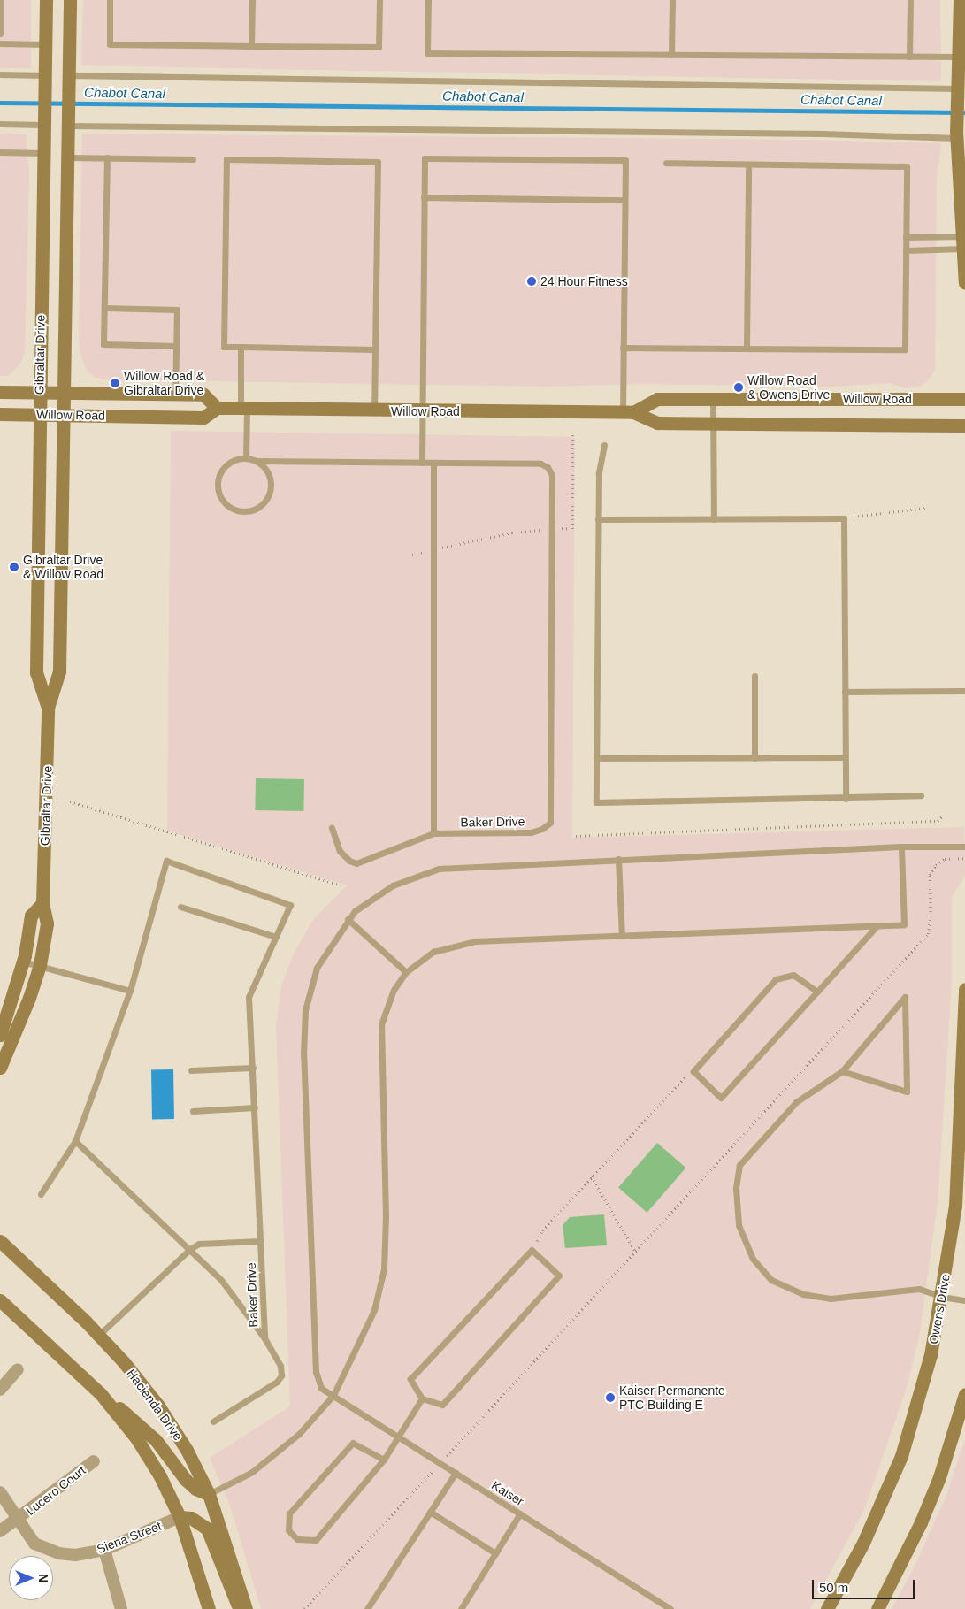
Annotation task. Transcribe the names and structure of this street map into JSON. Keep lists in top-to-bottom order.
{
  "streets": {
    "street": [
      "Gibraltar Drive",
      "Willow Road",
      "Owens Drive",
      "Hacienda Drive",
      "Lucero Court",
      "Siena Street"
    ],
    "lane": ["Baker Drive", "Kaiser"]
  },
  "crossings": [
    ["Gibraltar Drive", "Willow Road"],
    ["Lucero Court", "Siena Street"]
  ],
  "water": ["Chabot Canal"],
  "places": [
    "24 Hour Fitness",
    "Willow Road & Gibraltar Drive",
    "Willow Road & Owens Drive",
    "Gibraltar Drive & Willow Road",
    "Kaiser Permanente PTC Building E"
  ],
  "scale_bar": "50 m",
  "north": "right"
}
